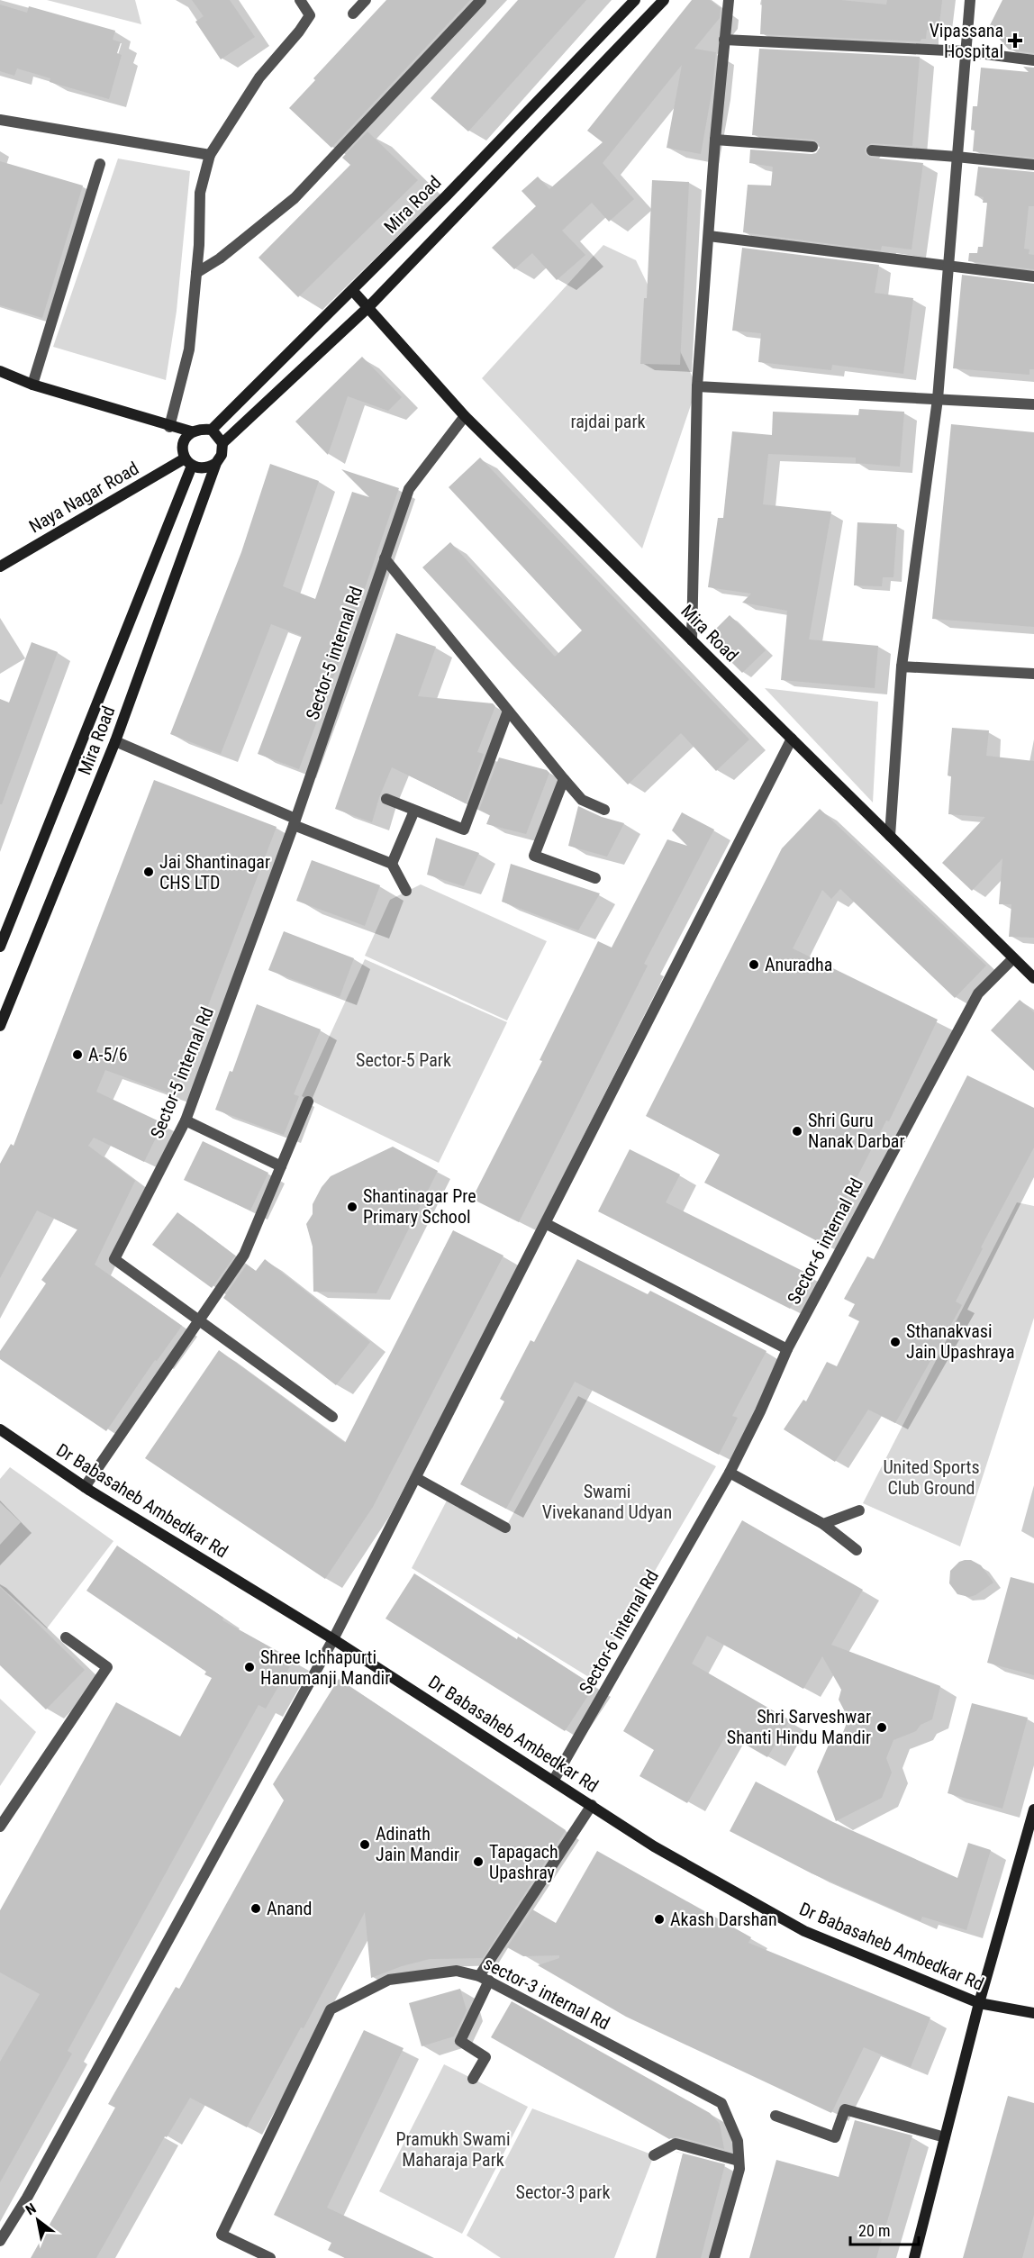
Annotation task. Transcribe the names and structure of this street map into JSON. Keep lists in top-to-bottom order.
{
  "streets": {
    "street": [
      "Mira Road",
      "Naya Nagar Road",
      "Sector-5 internal Rd",
      "Sector-6 internal Rd",
      "Dr Babasaheb Ambedkar Rd",
      "sector-3 internal Rd"
    ]
  },
  "crossings": [
    ["Mira Road", "Naya Nagar Road"],
    ["Mira Road", "Sector-5 internal Rd"],
    ["Mira Road", "Sector-6 internal Rd"],
    ["Sector-6 internal Rd", "Dr Babasaheb Ambedkar Rd"]
  ],
  "parks": [
    "rajdai park",
    "Sector-5 Park",
    "United Sports Club Ground",
    "Swami Vivekanand Udyan",
    "Pramukh Swami Maharaja Park",
    "Sector-3 park"
  ],
  "places": {
    "health": ["Vipassana Hospital"],
    "other": [
      "Jai Shantinagar CHS LTD",
      "Anuradha",
      "A-5/6",
      "Shri Guru Nanak Darbar",
      "Shantinagar Pre Primary School",
      "Sthanakvasi Jain Upashraya",
      "Shree Ichhapurti Hanumanji Mandir",
      "Shri Sarveshwar Shanti Hindu Mandir",
      "Adinath Jain Mandir",
      "Tapagach Upashray",
      "Anand",
      "Akash Darshan"
    ]
  },
  "scale_bar": "20 m",
  "north": "top left"
}
